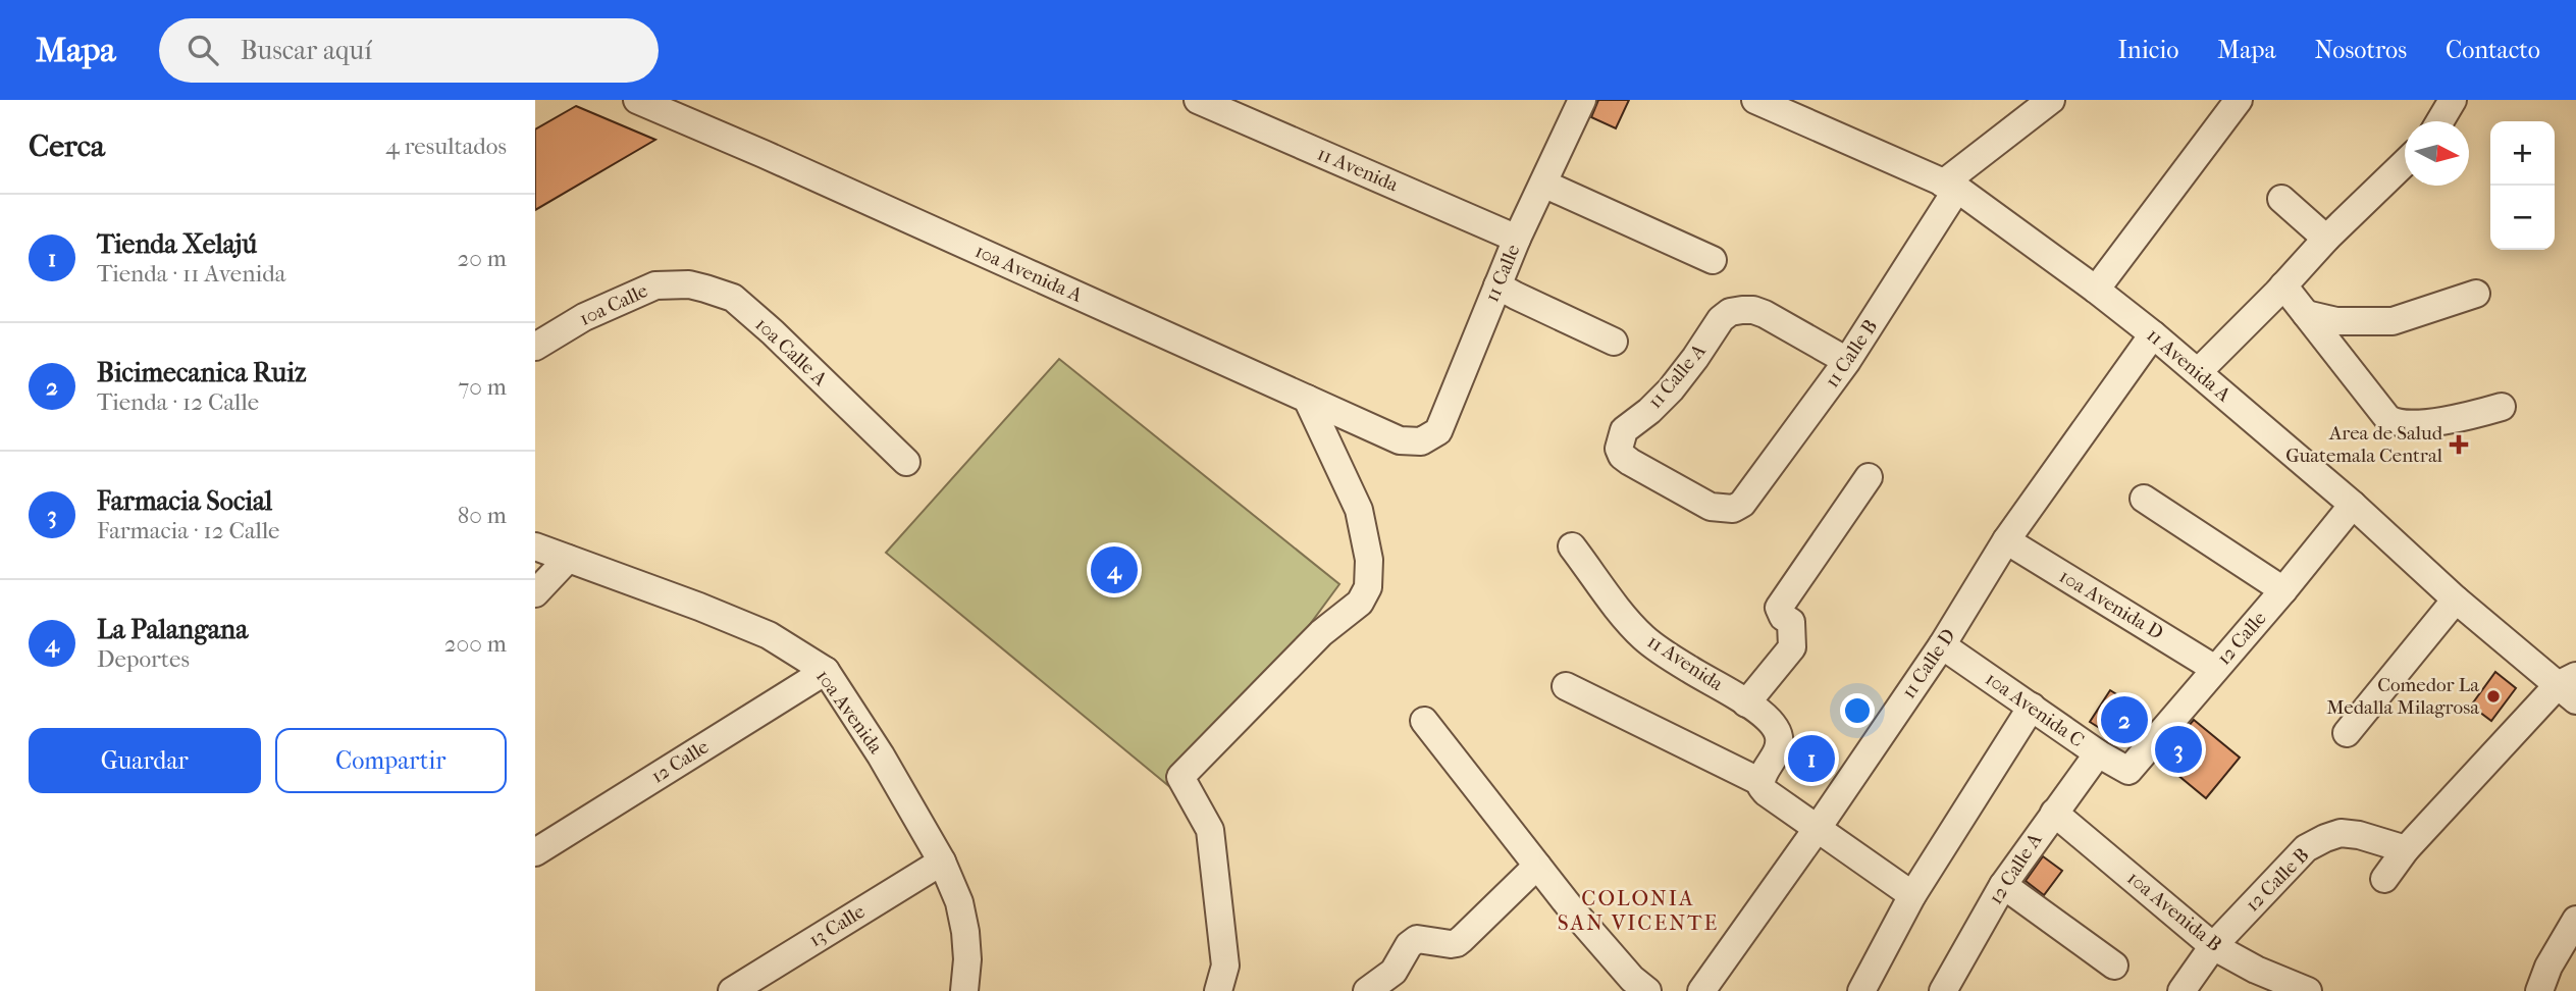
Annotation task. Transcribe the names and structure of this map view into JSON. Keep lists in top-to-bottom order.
{
  "streets": {
    "street": [
      "11 Avenida",
      "10a Avenida A",
      "11 Calle",
      "10a Calle",
      "10a Calle A",
      "11 Calle B",
      "11 Avenida A",
      "11 Calle A",
      "10a Avenida D",
      "12 Calle",
      "11 Calle D",
      "10a Avenida C",
      "10a Avenida",
      "12 Calle A",
      "12 Calle B",
      "10a Avenida B",
      "13 Calle"
    ]
  },
  "crossings": [
    ["11 Avenida", "11 Calle"],
    ["10a Avenida A", "11 Calle"],
    ["10a Calle", "10a Calle A"],
    ["11 Calle B", "11 Avenida A"],
    ["11 Calle B", "11 Calle A"],
    ["11 Avenida A", "12 Calle"],
    ["11 Avenida A", "11 Calle D"],
    ["10a Avenida D", "12 Calle"],
    ["10a Avenida D", "11 Calle D"],
    ["12 Calle", "10a Avenida C"],
    ["12 Calle", "10a Avenida"],
    ["11 Calle D", "10a Avenida C"],
    ["10a Avenida C", "12 Calle A"],
    ["10a Avenida", "13 Calle"],
    ["12 Calle A", "10a Avenida B"],
    ["12 Calle B", "10a Avenida B"]
  ],
  "districts": ["COLONIA SAN VICENTE"],
  "places": {
    "health": ["Area de Salud Guatemala Central"],
    "other": ["Comedor La Medalla Milagrosa"]
  },
  "north": "right",
  "page": {
    "header": "Mapa",
    "search": "Buscar aquí",
    "nav": [
      "Inicio",
      "Mapa",
      "Nosotros",
      "Contacto"
    ],
    "heading": ["Cerca", "4 resultados"],
    "map_buttons": ["+", "−"],
    "list": [
      {
        "mark": "1",
        "name": "Tienda Xelajú",
        "note": "Tienda · 11 Avenida",
        "value": "20 m"
      },
      {
        "mark": "2",
        "name": "Bicimecanica Ruiz",
        "note": "Tienda · 12 Calle",
        "value": "70 m"
      },
      {
        "mark": "3",
        "name": "Farmacia Social",
        "note": "Farmacia · 12 Calle",
        "value": "80 m"
      },
      {
        "mark": "4",
        "name": "La Palangana",
        "note": "Deportes",
        "value": "200 m"
      }
    ],
    "pins": [
      "4",
      "2",
      "3",
      "1"
    ],
    "buttons": ["Guardar", "Compartir"]
  }
}
